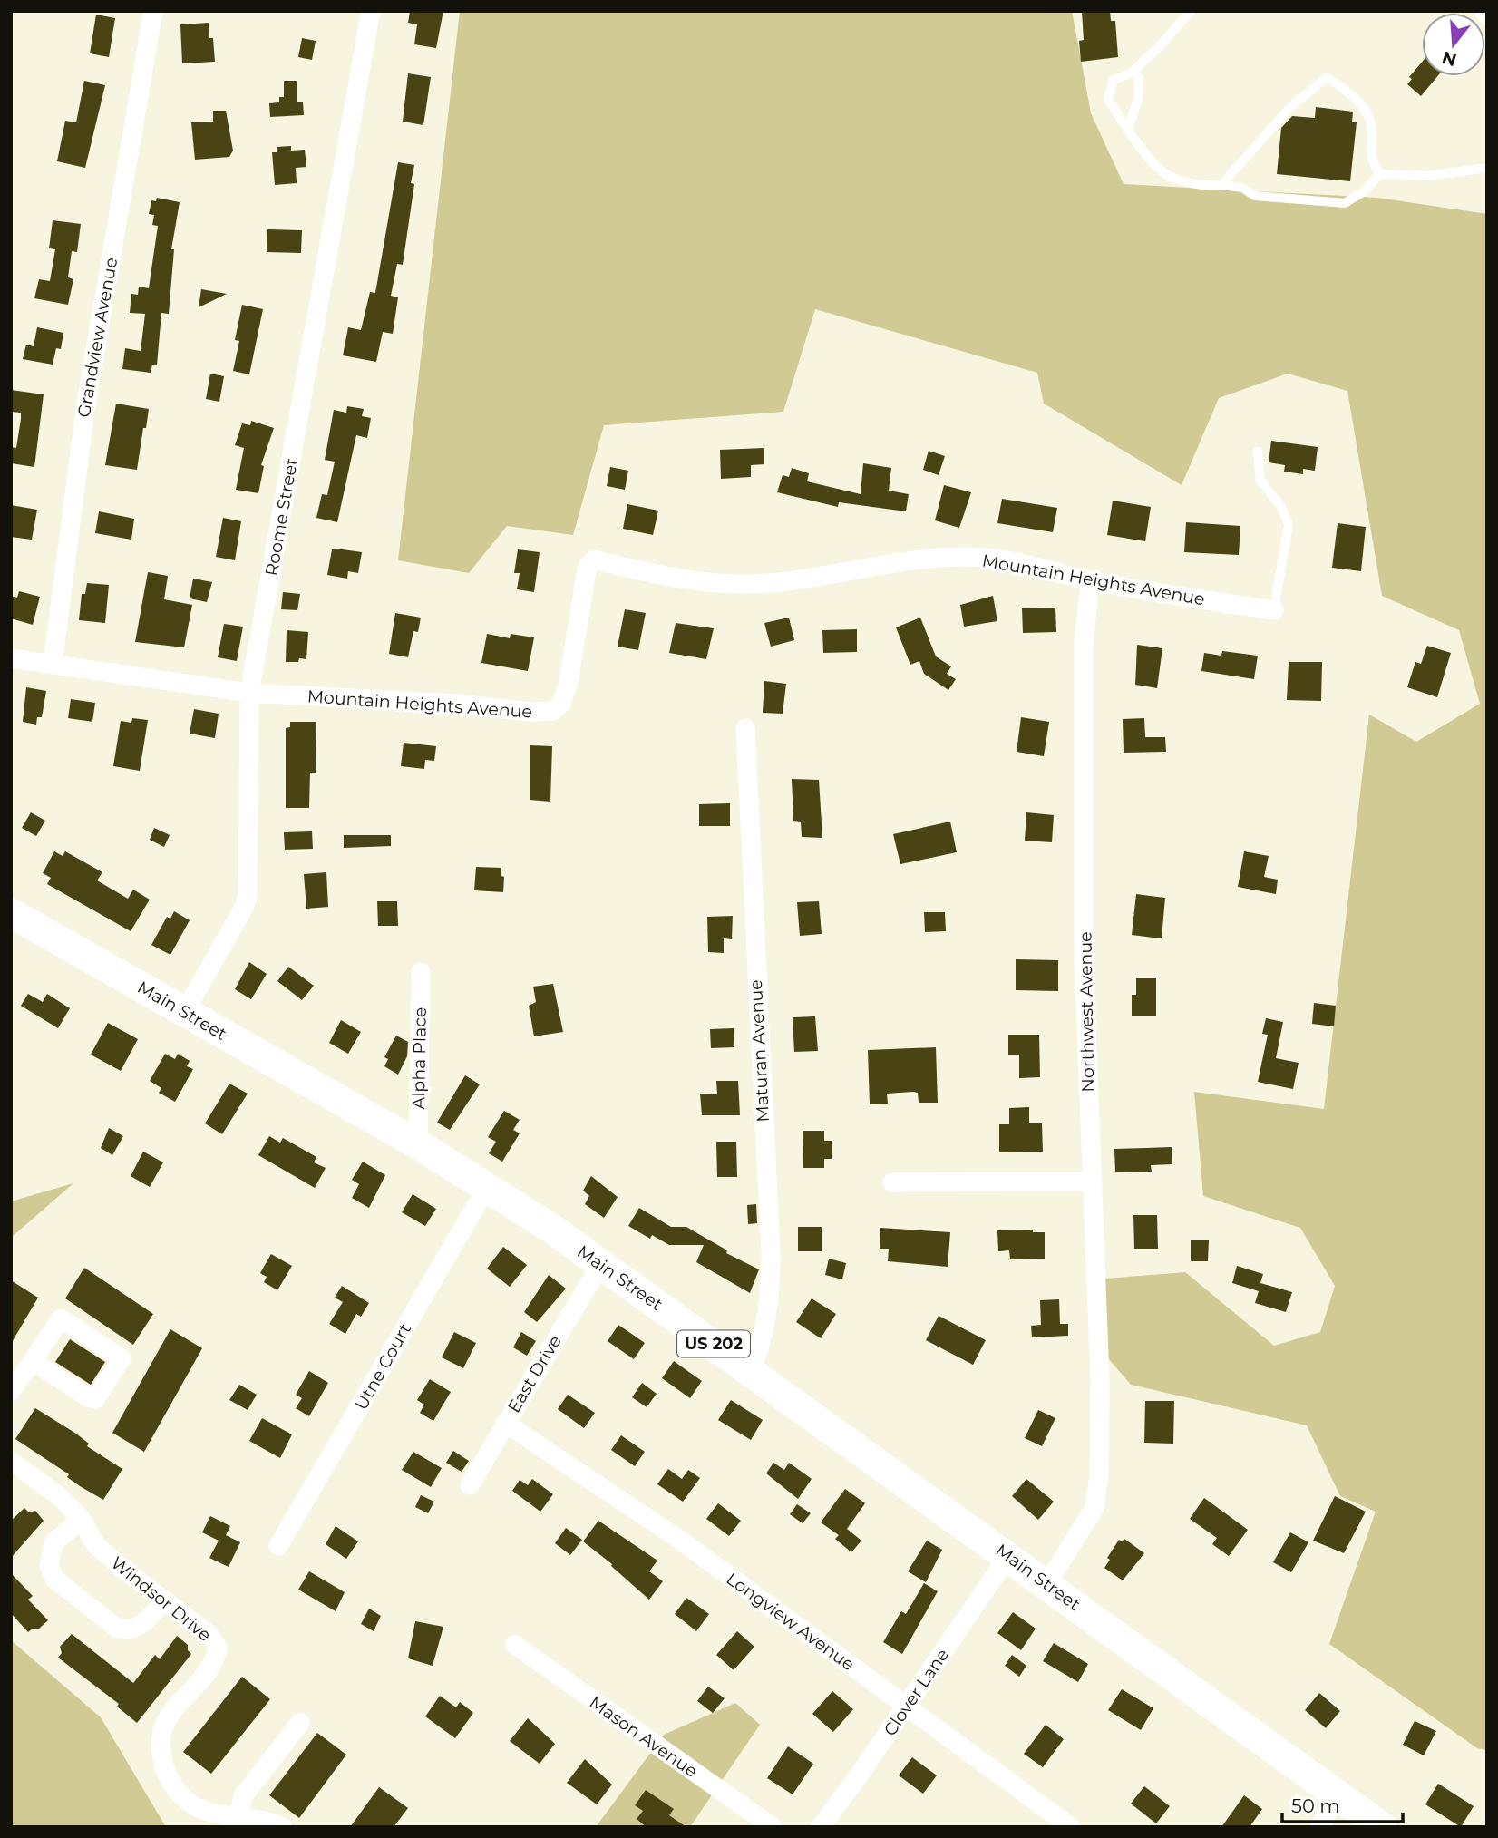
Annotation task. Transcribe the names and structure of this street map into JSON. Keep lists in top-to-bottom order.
{
  "streets": {
    "main road": ["Main Street", "US 202"],
    "street": [
      "Grandview Avenue",
      "Roome Street",
      "Mountain Heights Avenue",
      "Northwest Avenue",
      "Maturan Avenue",
      "Alpha Place",
      "Utne Court",
      "East Drive",
      "Windsor Drive",
      "Longview Avenue",
      "Clover Lane",
      "Mason Avenue"
    ]
  },
  "crossings": [
    ["Grandview Avenue", "Mountain Heights Avenue"],
    ["Roome Street", "Mountain Heights Avenue"],
    ["Roome Street", "Main Street"],
    ["Mountain Heights Avenue", "Northwest Avenue"],
    ["Main Street", "Northwest Avenue"],
    ["Main Street", "Maturan Avenue"],
    ["Main Street", "Alpha Place"],
    ["Main Street", "Utne Court"],
    ["Main Street", "East Drive"],
    ["Main Street", "Clover Lane"],
    ["East Drive", "Longview Avenue"],
    ["Longview Avenue", "Clover Lane"]
  ],
  "scale_bar": "50 m",
  "north": "bottom"
}
